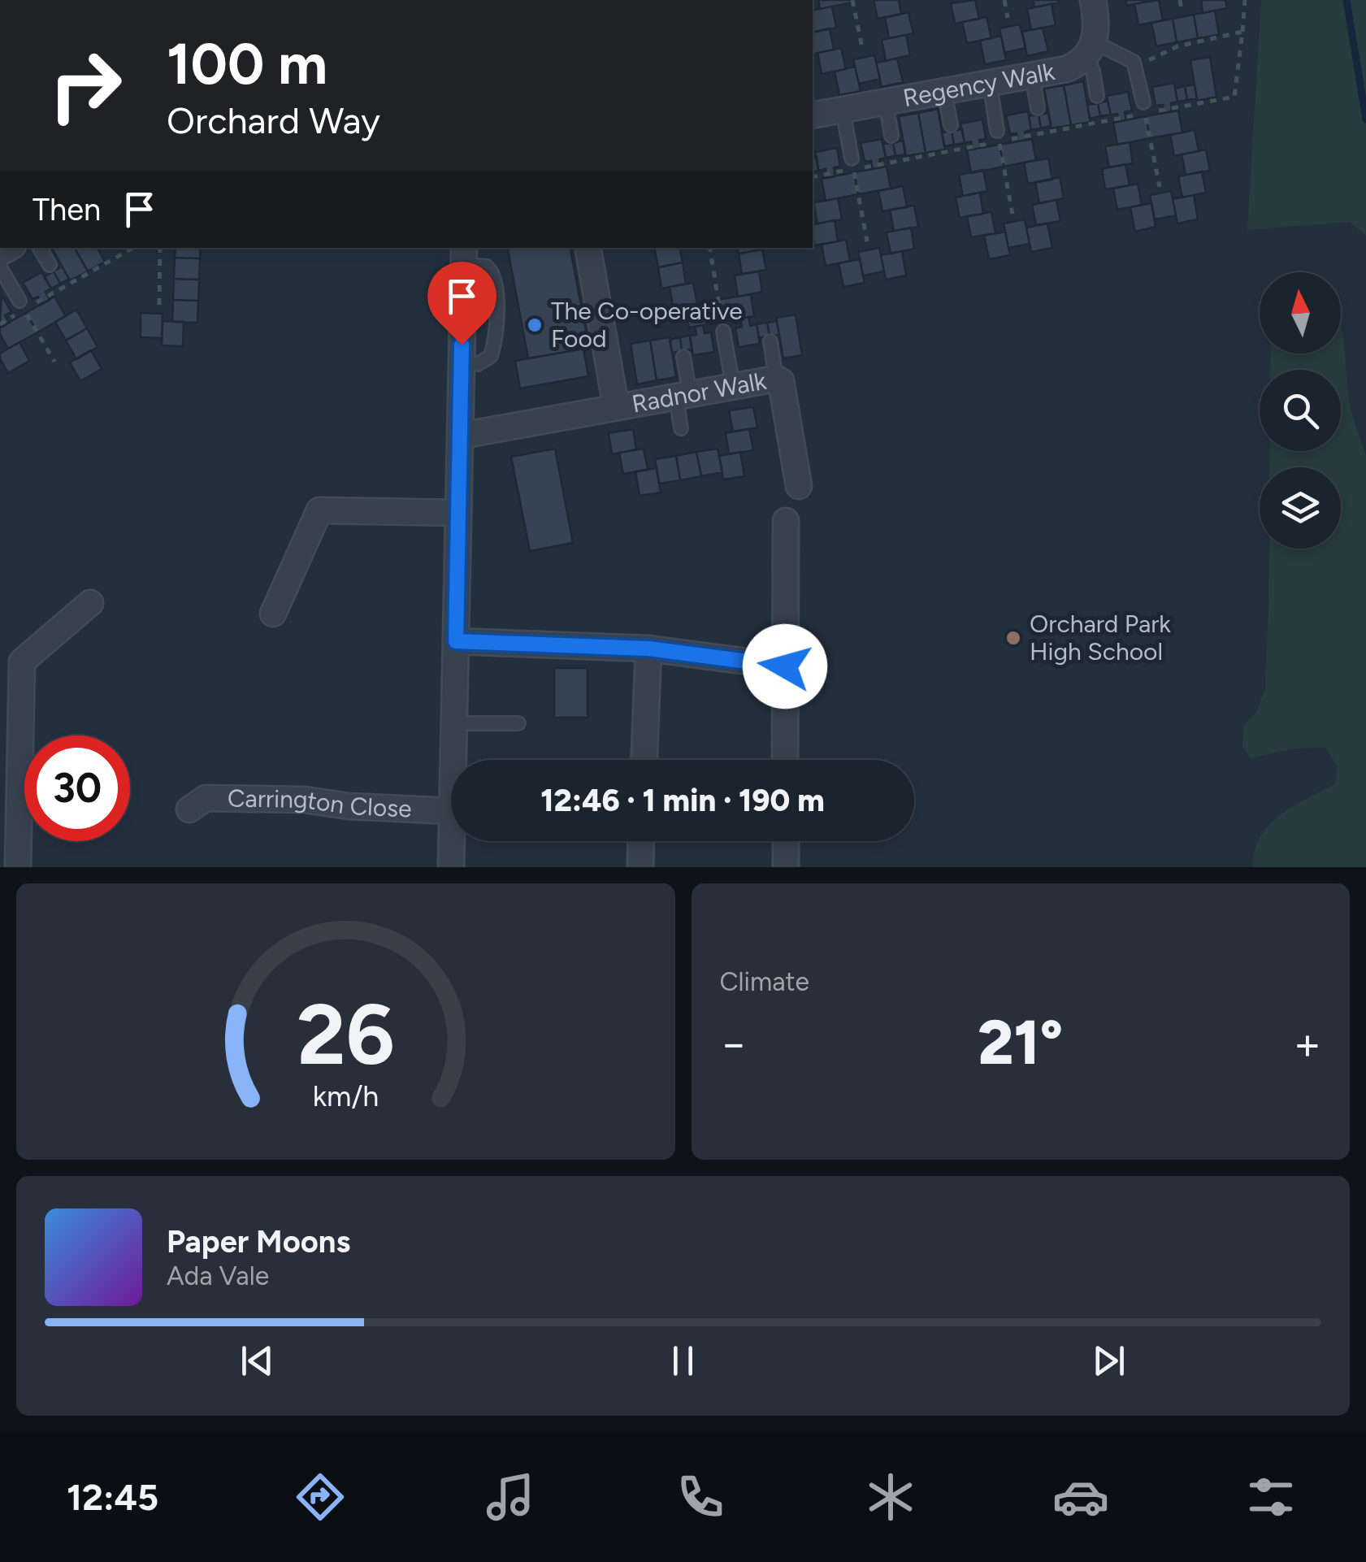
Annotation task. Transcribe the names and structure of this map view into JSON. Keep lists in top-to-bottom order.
{
  "streets": {
    "street": ["Regency Walk", "Radnor Walk", "Carrington Close"]
  },
  "places": ["The Co-operative Food", "Orchard Park High School"],
  "north": "top",
  "page": {
    "turn": ["100 m", "Orchard Way"],
    "then": "Then",
    "limit": "30",
    "trip": "12:46 · 1 min · 190 m",
    "tile": "Climate",
    "heat": ["−", "21°", "+"],
    "song": ["Paper Moons", "Ada Vale"],
    "tabs": "12:45",
    "gauge": ["26", "km/h"]
  }
}
